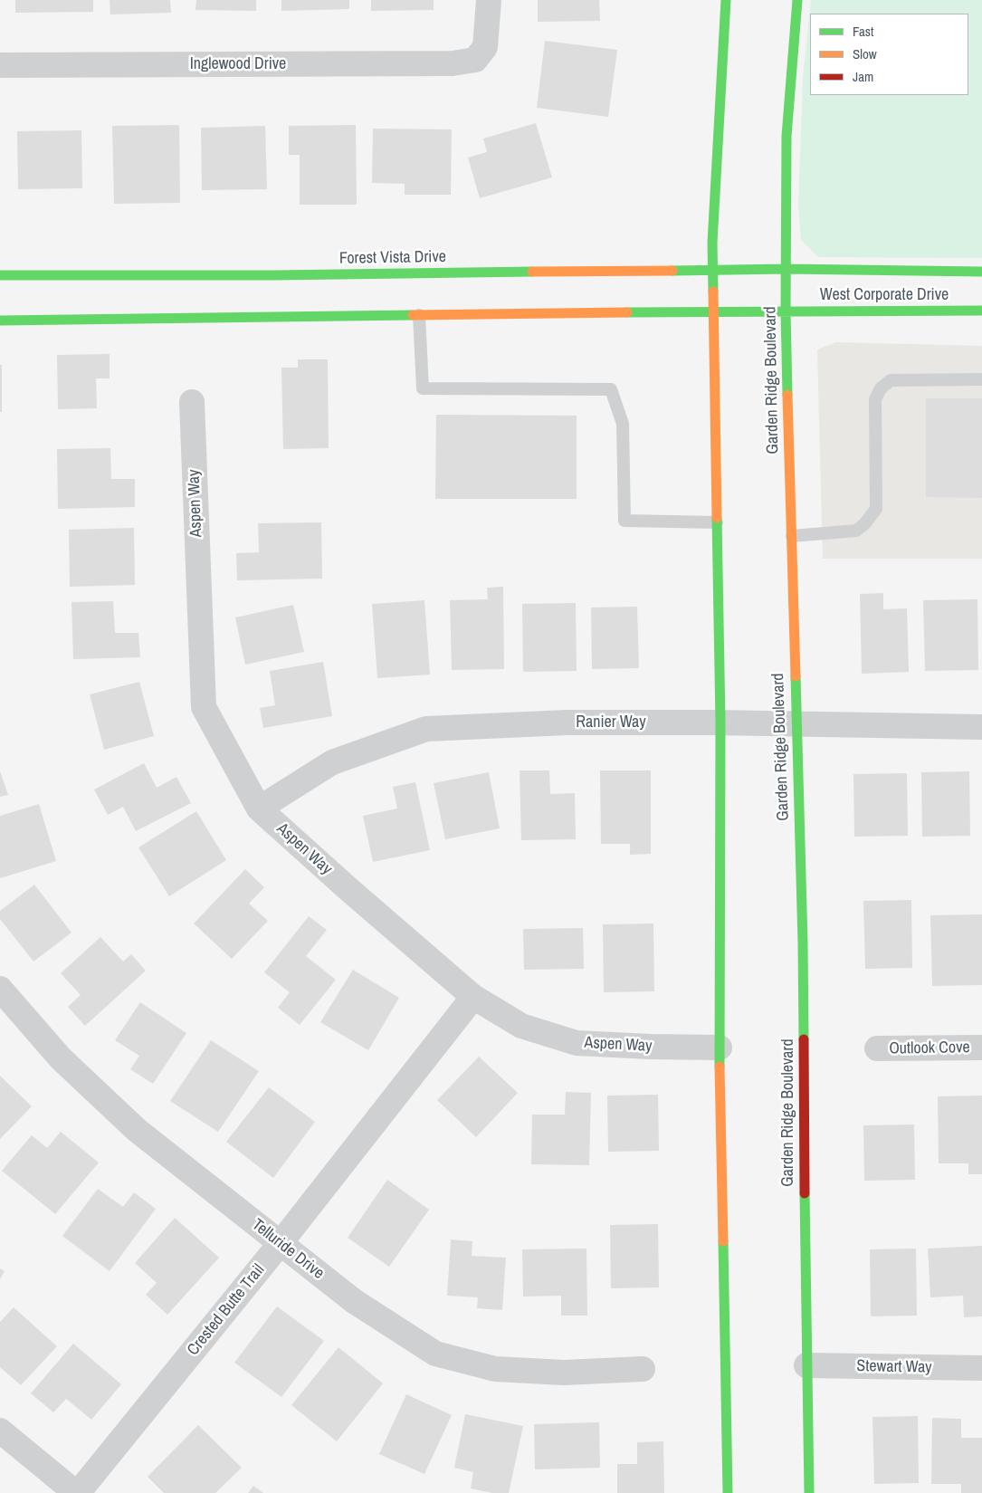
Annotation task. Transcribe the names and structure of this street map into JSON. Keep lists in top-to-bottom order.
{
  "streets": {
    "main road": ["Forest Vista Drive", "West Corporate Drive", "Garden Ridge Boulevard"],
    "street": [
      "Inglewood Drive",
      "Aspen Way",
      "Ranier Way",
      "Outlook Cove",
      "Telluride Drive",
      "Crested Butte Trail",
      "Stewart Way"
    ]
  },
  "crossings": [
    ["Forest Vista Drive", "West Corporate Drive"],
    ["Forest Vista Drive", "Garden Ridge Boulevard"],
    ["West Corporate Drive", "Garden Ridge Boulevard"],
    ["Garden Ridge Boulevard", "Ranier Way"],
    ["Garden Ridge Boulevard", "Stewart Way"],
    ["Aspen Way", "Ranier Way"],
    ["Aspen Way", "Crested Butte Trail"],
    ["Telluride Drive", "Crested Butte Trail"]
  ],
  "legend": ["Fast", "Slow", "Jam"]
}
